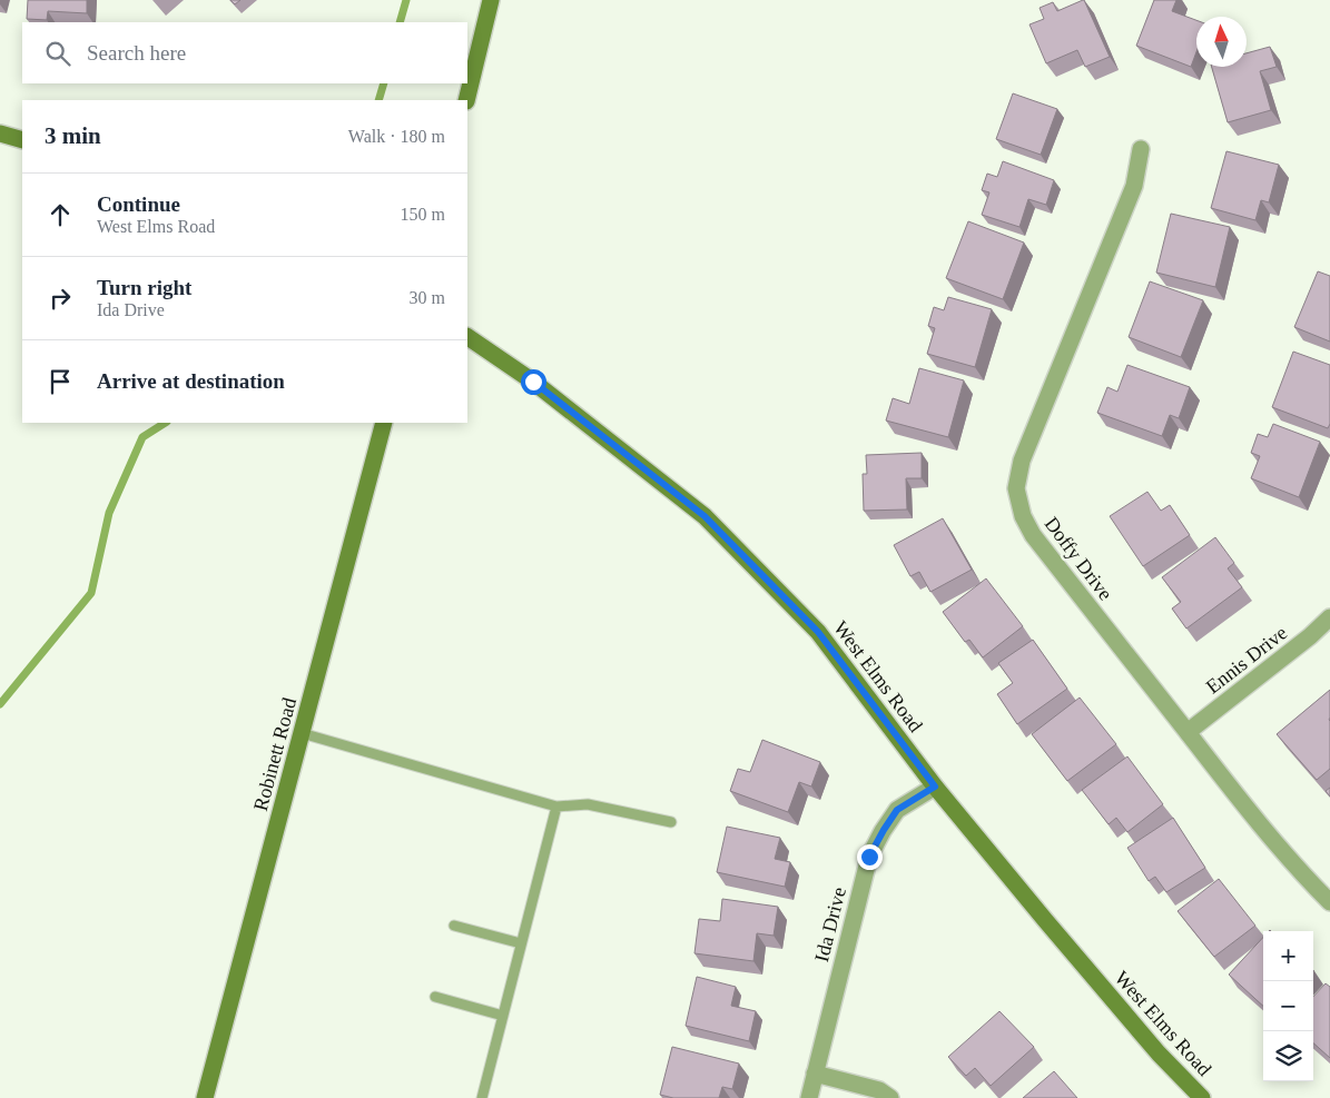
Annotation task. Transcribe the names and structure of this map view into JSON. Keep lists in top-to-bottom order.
{
  "streets": {
    "main road": ["West Elms Road", "Robinett Road"],
    "street": ["Doffy Drive", "Ennis Drive", "Ida Drive"]
  },
  "crossings": [
    ["Doffy Drive", "Ennis Drive"],
    ["West Elms Road", "Ida Drive"]
  ],
  "north": "top",
  "page": {
    "search": "Search here",
    "heading": ["3 min", "Walk · 180 m"],
    "list": [
      ["Continue", "West Elms Road", "150 m"],
      ["Turn right", "Ida Drive", "30 m"],
      "Arrive at destination"
    ],
    "map_buttons": ["+", "−"]
  }
}
